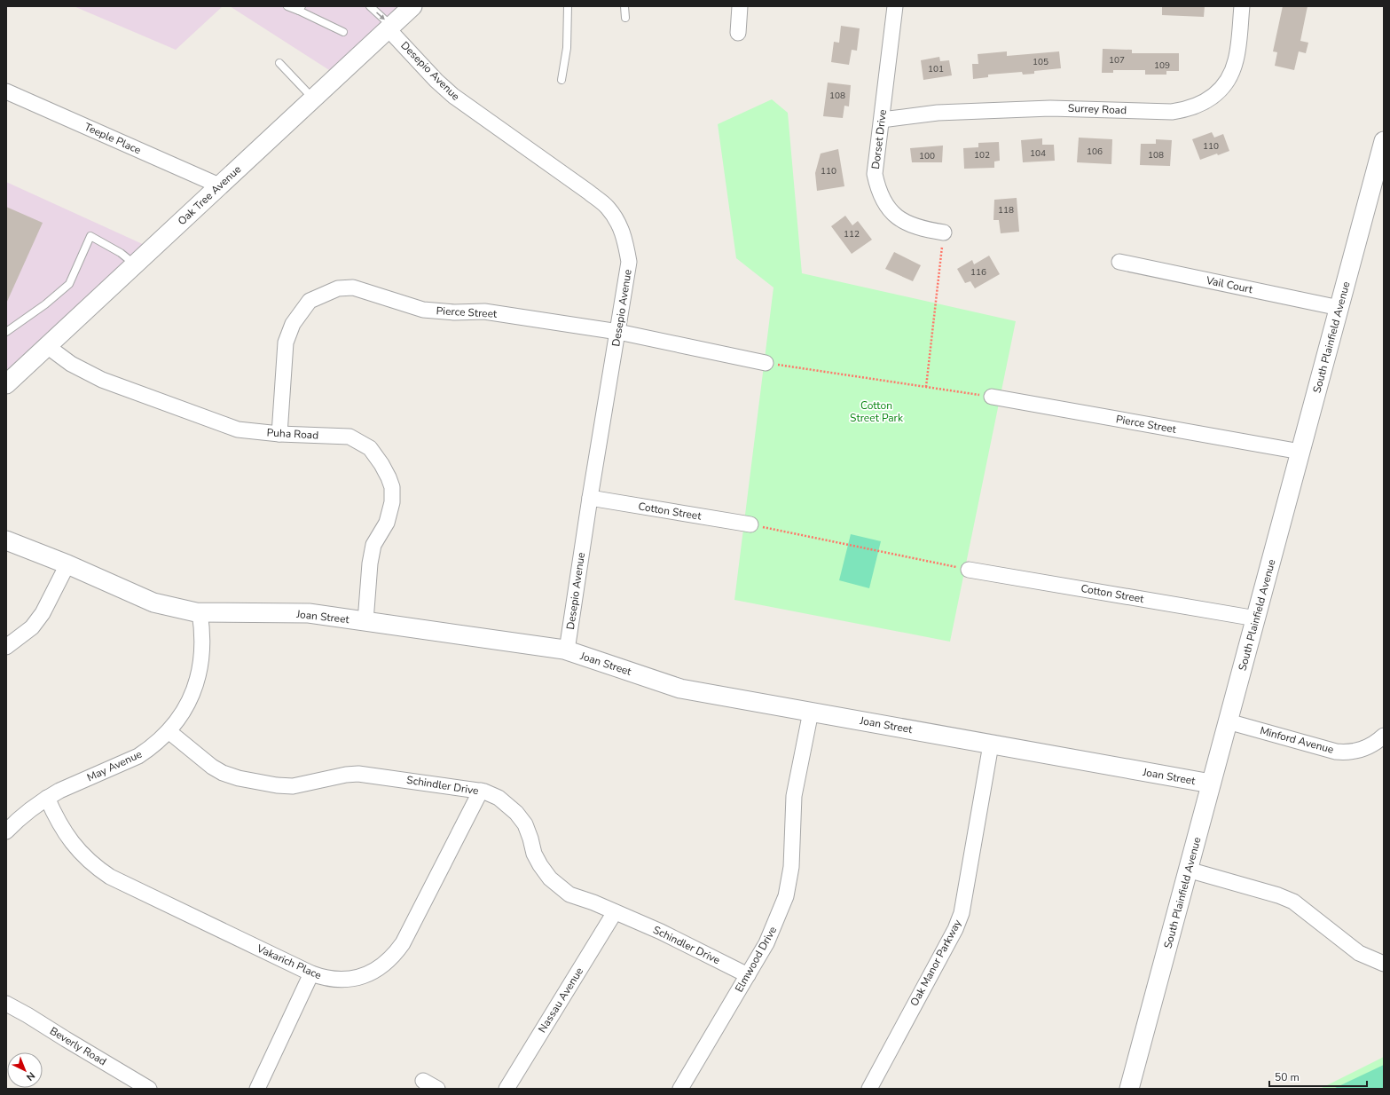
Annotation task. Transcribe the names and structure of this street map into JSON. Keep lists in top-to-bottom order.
{
  "streets": {
    "street": [
      "Desepio Avenue",
      "Surrey Road",
      "Teeple Place",
      "Dorset Drive",
      "Oak Tree Avenue",
      "Vail Court",
      "Pierce Street",
      "South Plainfield Avenue",
      "Puha Road",
      "Cotton Street",
      "Joan Street",
      "Minford Avenue",
      "May Avenue",
      "Schindler Drive",
      "Elmwood Drive",
      "Vakarich Place",
      "Oak Manor Parkway",
      "Nassau Avenue",
      "Beverly Road"
    ]
  },
  "crossings": [
    ["Desepio Avenue", "Oak Tree Avenue"],
    ["Desepio Avenue", "Pierce Street"],
    ["Desepio Avenue", "Cotton Street"],
    ["Desepio Avenue", "Joan Street"],
    ["Surrey Road", "Dorset Drive"],
    ["Teeple Place", "Oak Tree Avenue"],
    ["Oak Tree Avenue", "Puha Road"],
    ["Vail Court", "South Plainfield Avenue"],
    ["Pierce Street", "South Plainfield Avenue"],
    ["Pierce Street", "Puha Road"],
    ["South Plainfield Avenue", "Cotton Street"],
    ["South Plainfield Avenue", "Joan Street"],
    ["South Plainfield Avenue", "Minford Avenue"],
    ["Puha Road", "Joan Street"],
    ["Joan Street", "May Avenue"],
    ["Joan Street", "Elmwood Drive"],
    ["Joan Street", "Oak Manor Parkway"],
    ["May Avenue", "Schindler Drive"],
    ["May Avenue", "Vakarich Place"],
    ["Schindler Drive", "Elmwood Drive"],
    ["Schindler Drive", "Vakarich Place"],
    ["Schindler Drive", "Nassau Avenue"]
  ],
  "parks": ["Cotton Street Park"],
  "house_numbers": [
    "107",
    "105",
    "109",
    "101",
    "108",
    "110",
    "106",
    "104",
    "102",
    "108",
    "100",
    "110",
    "118",
    "112",
    "116"
  ],
  "scale_bar": "50 m",
  "north": "bottom right"
}
